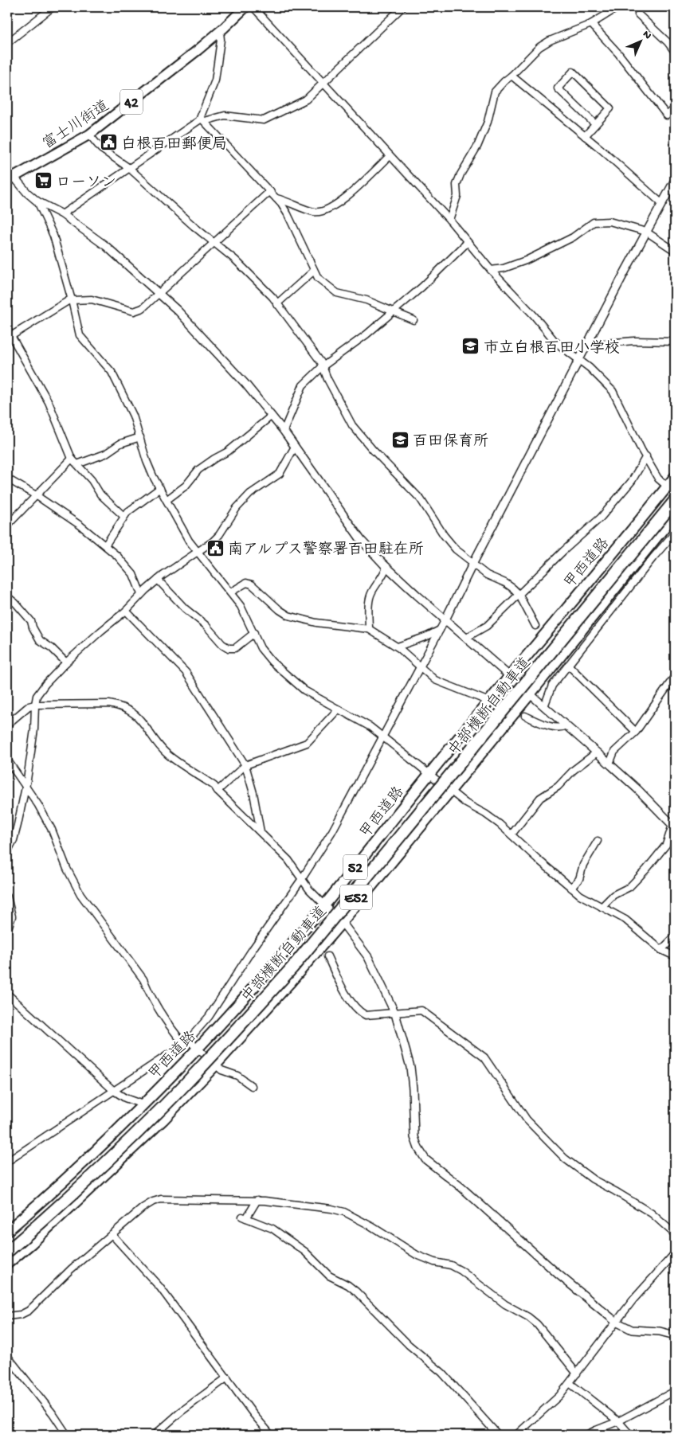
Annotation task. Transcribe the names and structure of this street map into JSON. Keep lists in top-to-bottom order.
{
  "streets": {
    "highway": [
      "甲西道路",
      "中部横断自動車道",
      "52",
      "E52"
    ],
    "main road": ["42", "富士川街道"]
  },
  "places": {
    "public building": ["白根百田郵便局", "南アルプス警察署百田駐在所"],
    "supermarket": ["ローソン"],
    "school or university": ["市立白根百田小学校", "百田保育所"]
  },
  "north": "top right"
}
